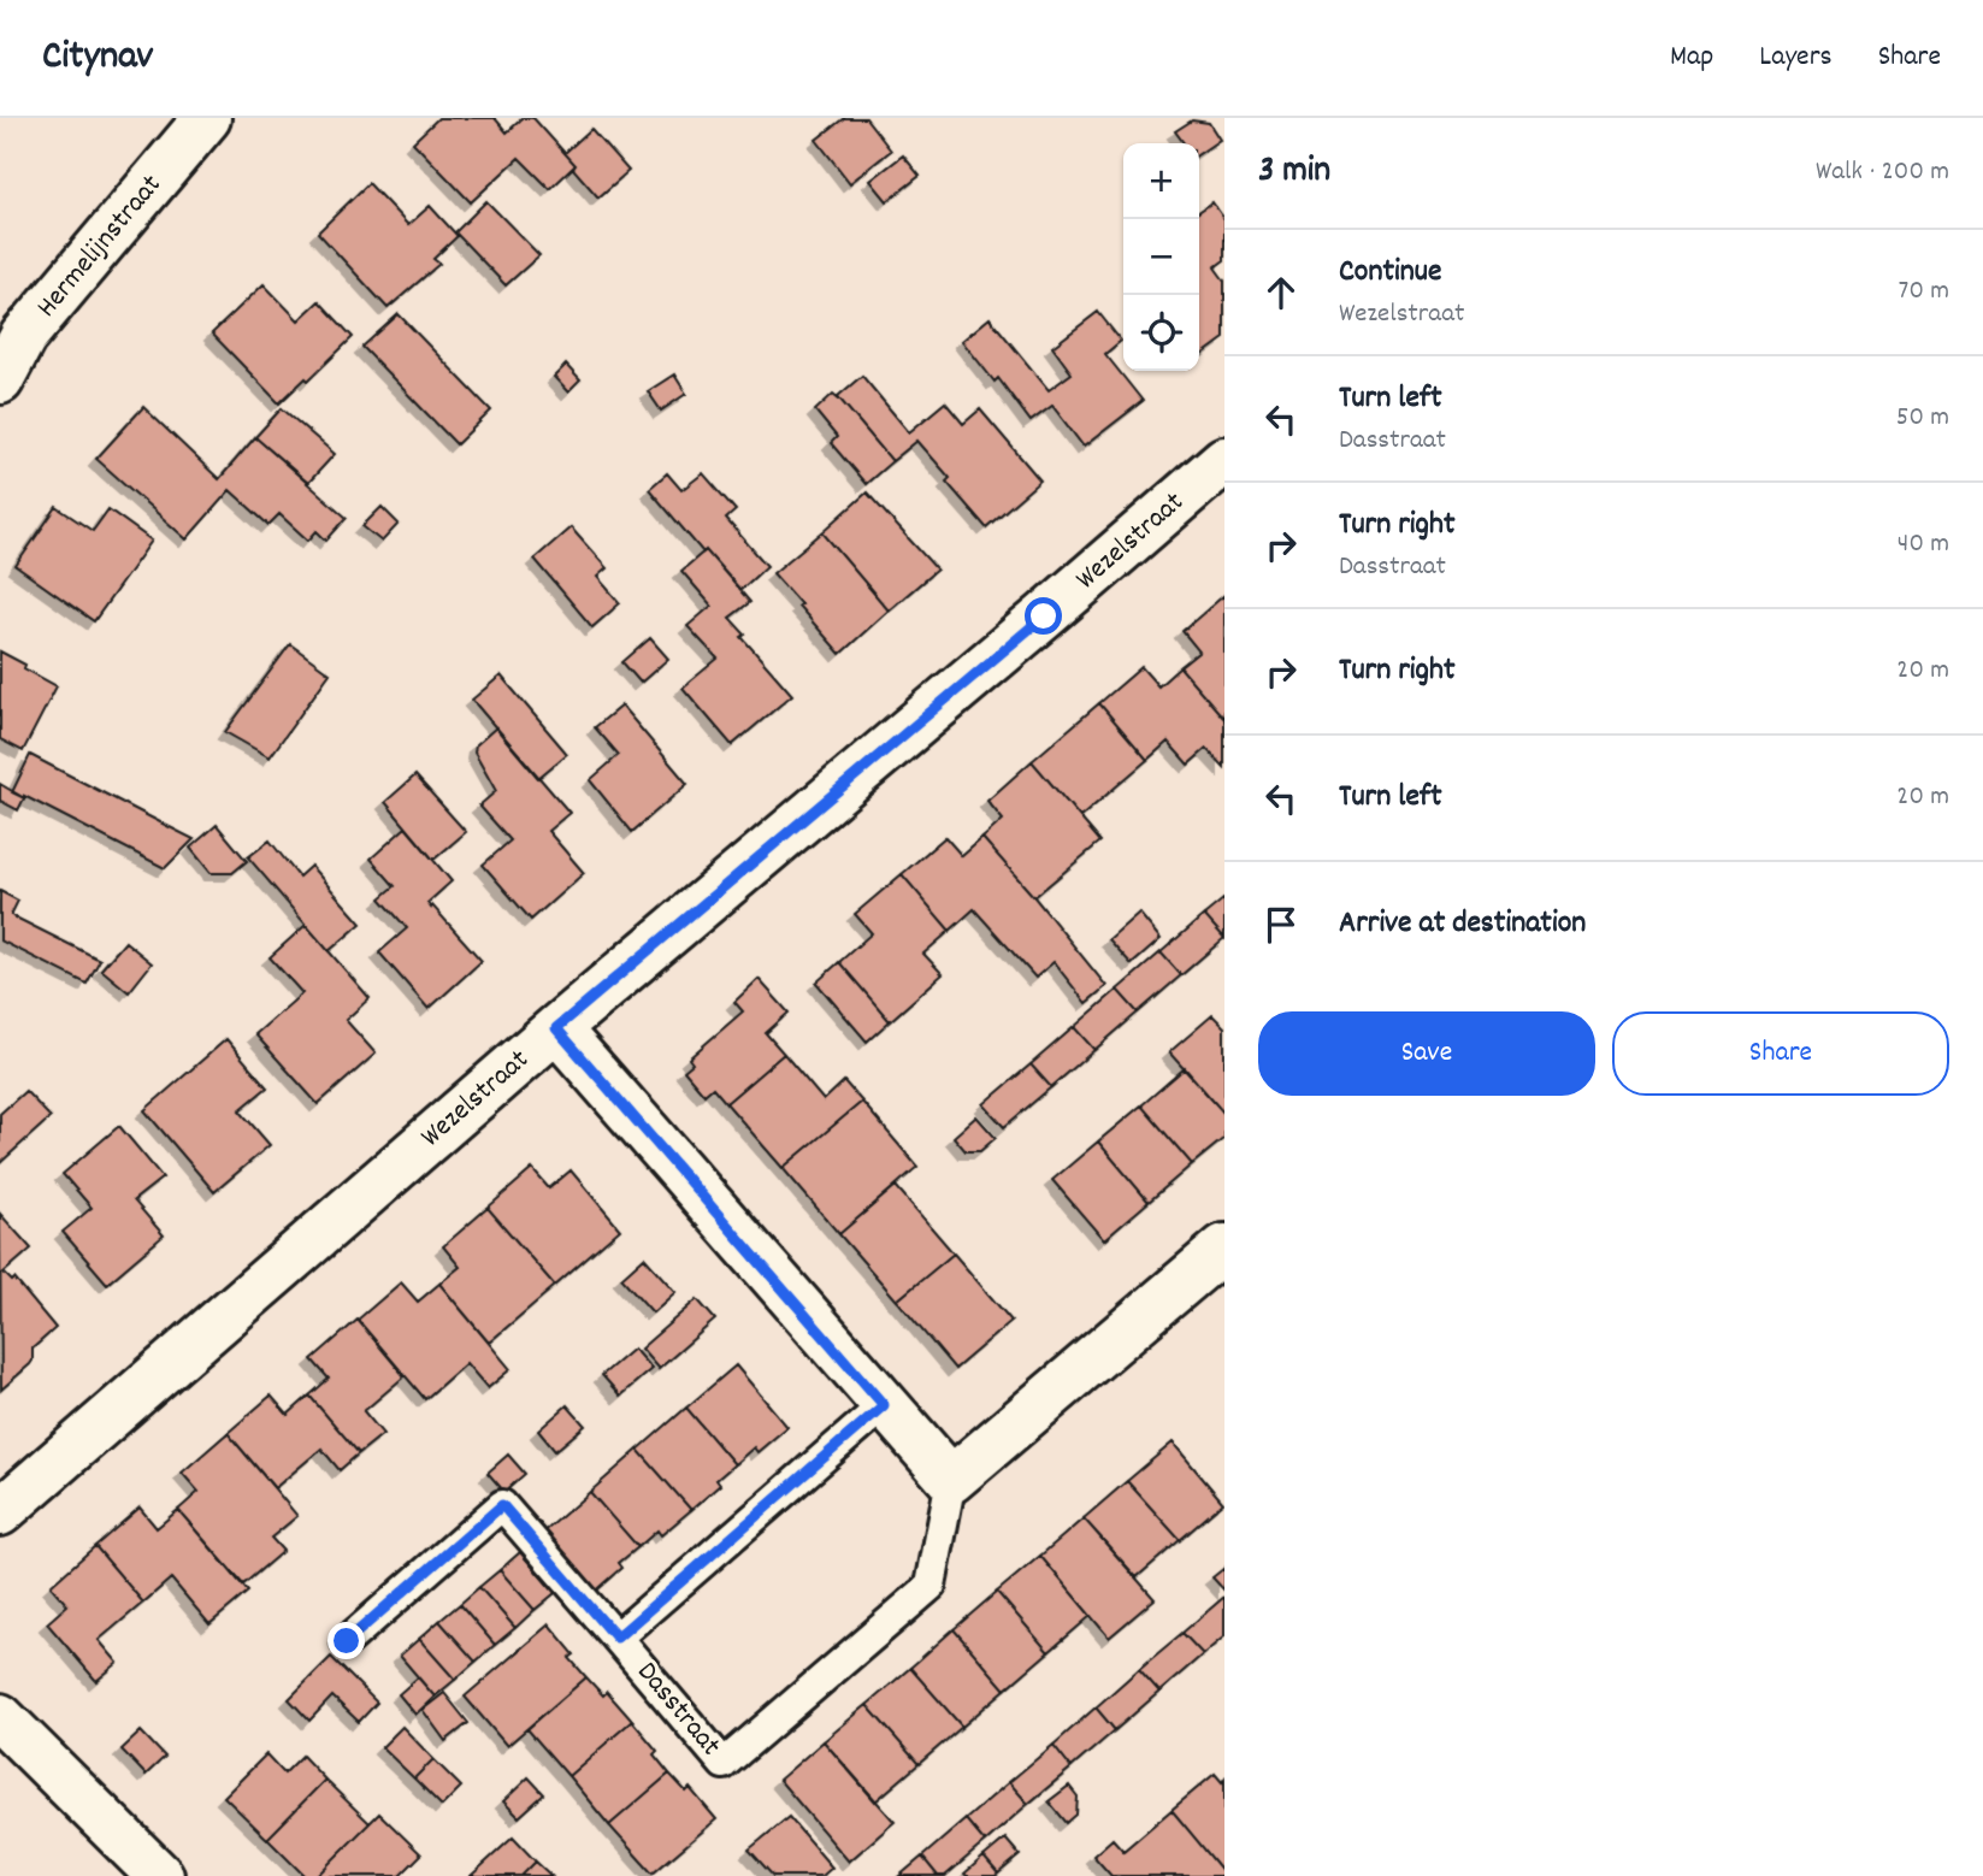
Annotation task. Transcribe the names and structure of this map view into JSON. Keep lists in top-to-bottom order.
{
  "streets": {
    "street": ["Hermelijnstraat", "Wezelstraat"],
    "lane": ["Dasstraat"]
  },
  "page": {
    "header": "Citynav",
    "nav": ["Map", "Layers", "Share"],
    "heading": ["3 min", "Walk · 200 m"],
    "map_buttons": ["+", "−"],
    "list": [
      ["Continue", "Wezelstraat", "70 m"],
      ["Turn left", "Dasstraat", "50 m"],
      ["Turn right", "Dasstraat", "40 m"],
      ["Turn right", "20 m"],
      ["Turn left", "20 m"],
      "Arrive at destination"
    ],
    "buttons": ["Save", "Share"]
  }
}
